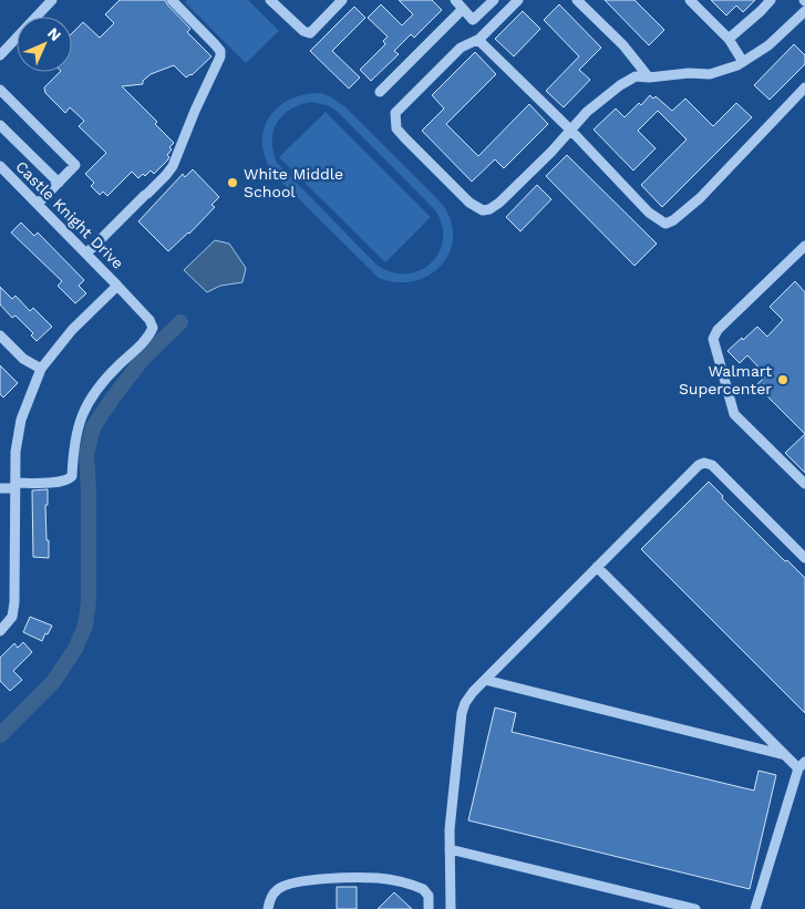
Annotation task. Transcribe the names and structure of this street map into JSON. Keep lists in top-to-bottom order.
{
  "streets": {
    "street": ["Castle Knight Drive"]
  },
  "places": ["White Middle School", "Walmart Supercenter"],
  "north": "top right"
}
